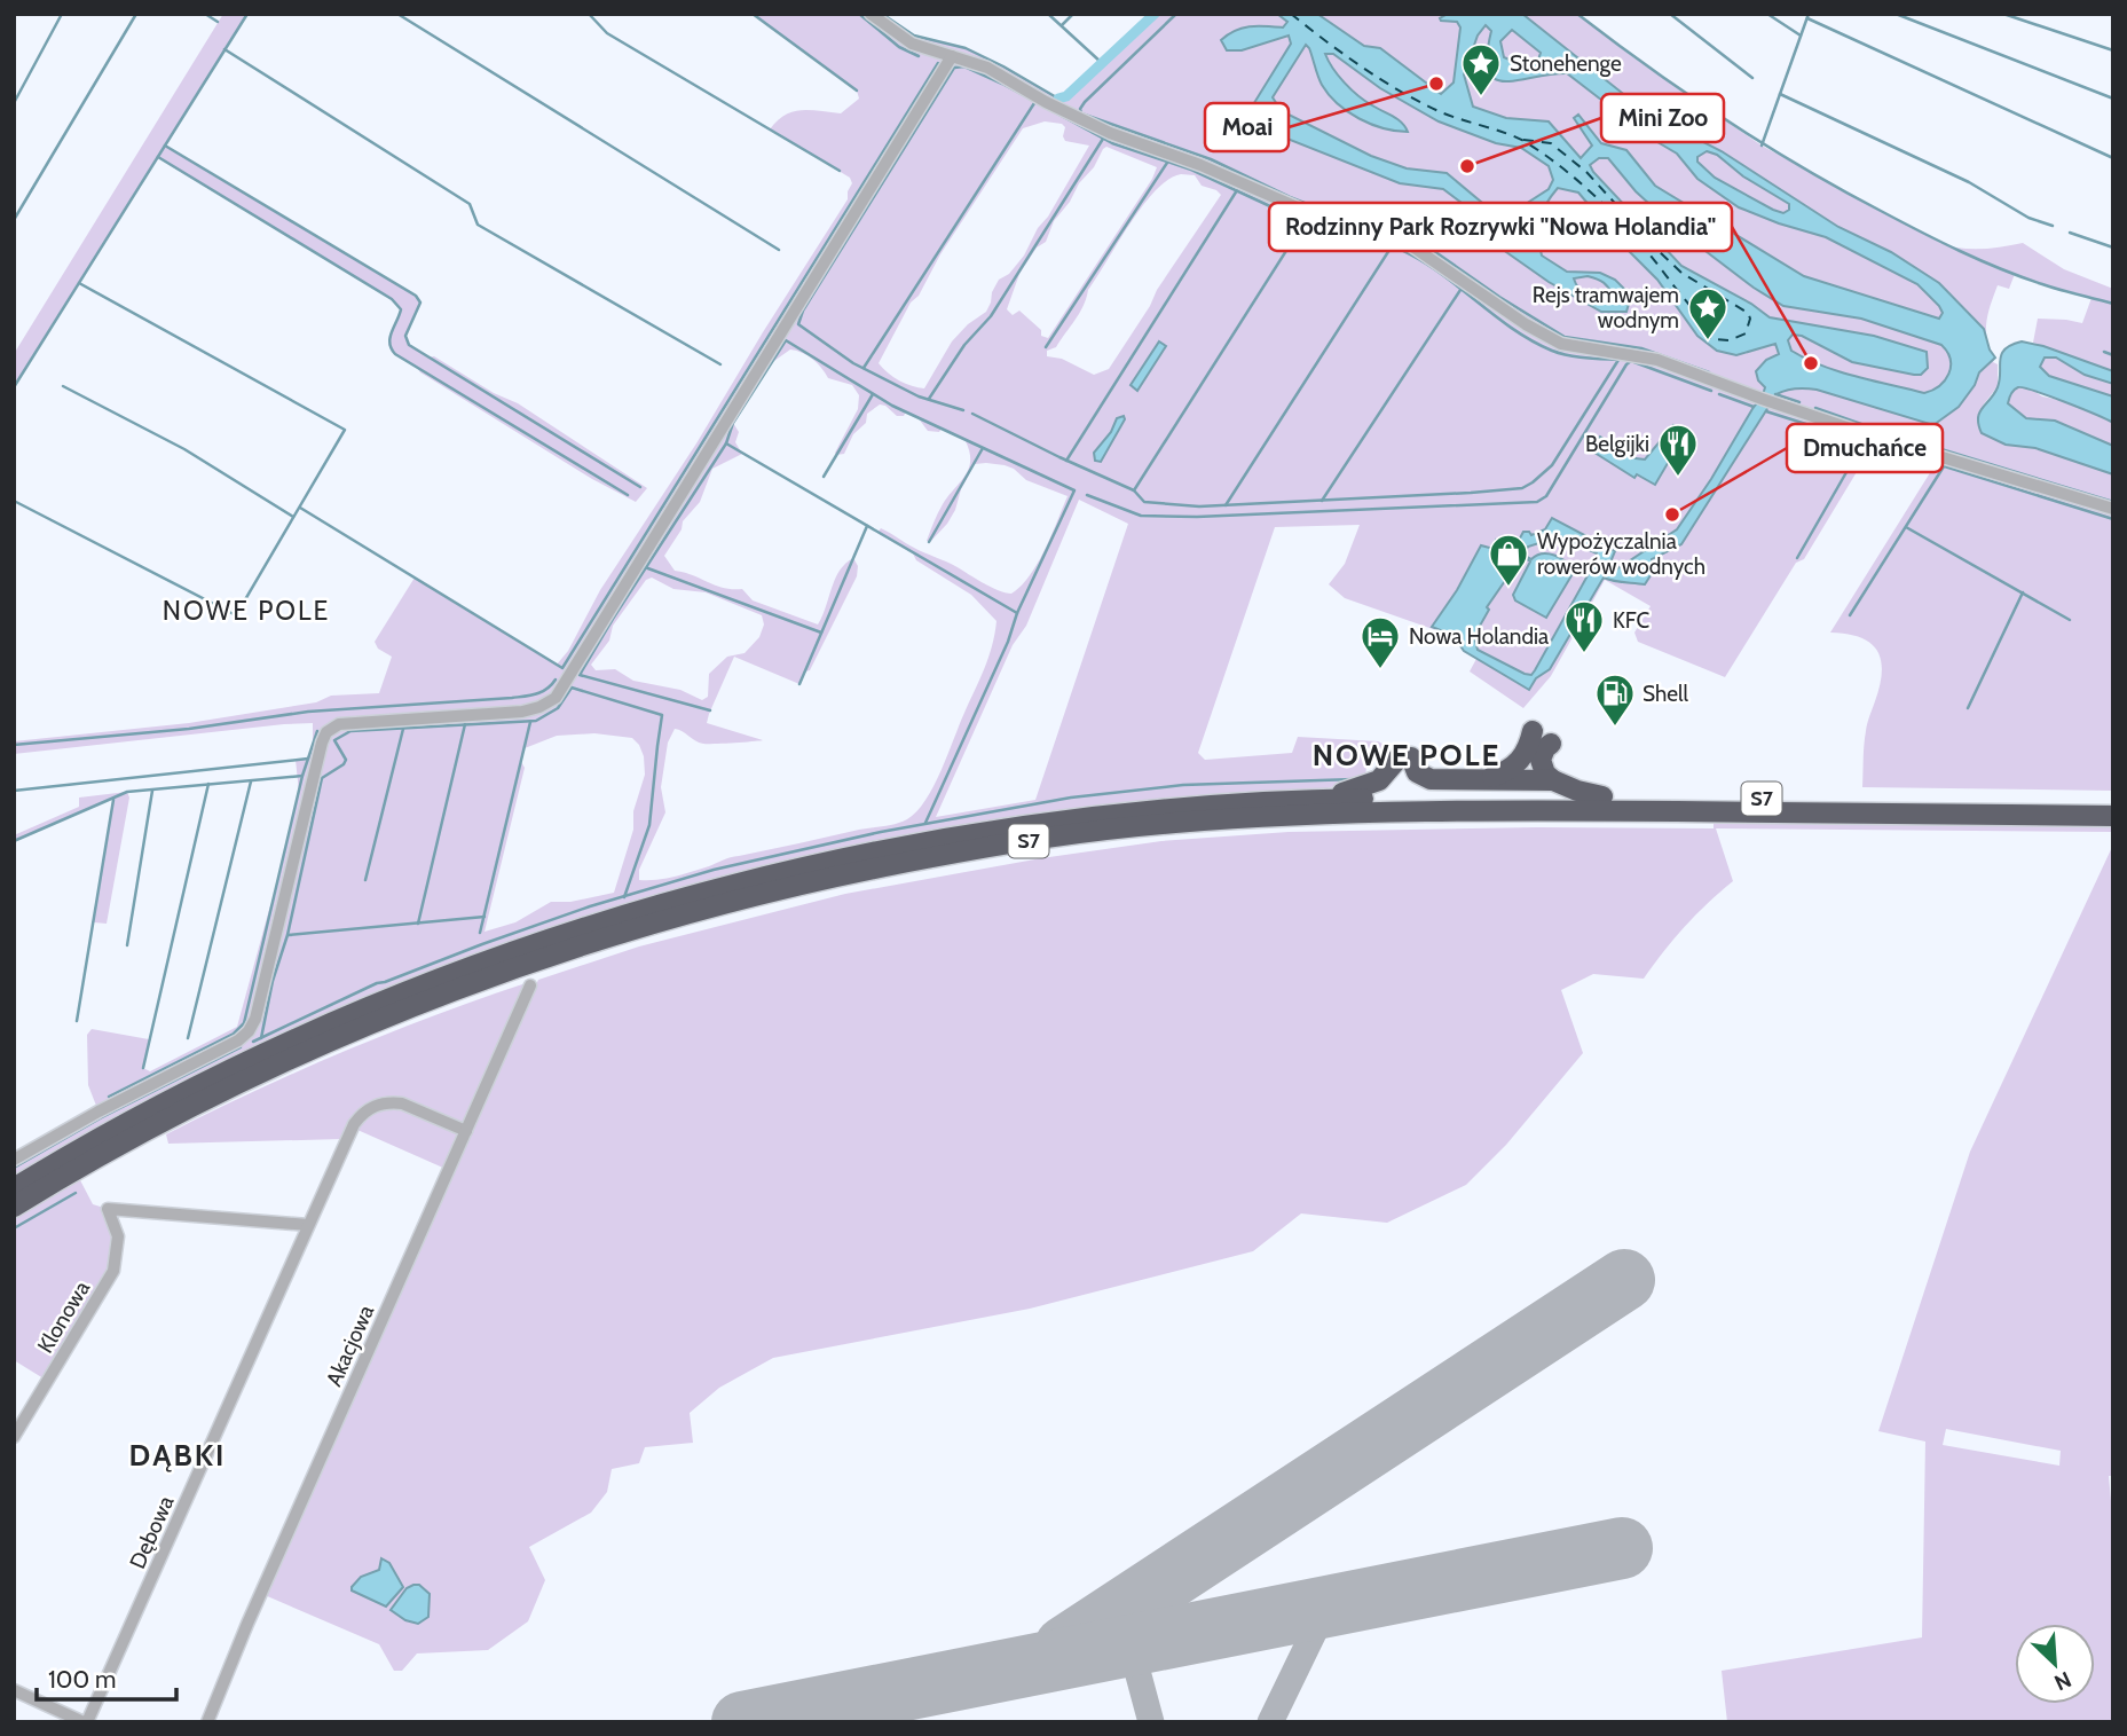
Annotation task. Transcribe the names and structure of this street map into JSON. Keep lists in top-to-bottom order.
{
  "streets": {
    "highway": ["S7"],
    "street": ["Klonowa", "Akacjowa", "Dębowa"]
  },
  "crossings": [
    ["Klonowa", "Dębowa"],
    ["Akacjowa", "Dębowa"]
  ],
  "districts": ["NOWE POLE", "NOWE POLE", "DĄBKI"],
  "places": {
    "other": [
      "Moai",
      "Mini Zoo",
      "Rodzinny Park Rozrywki \"Nowa Holandia\"",
      "Dmuchańce"
    ],
    "place": ["Stonehenge", "Rejs tramwajem wodnym"],
    "restaurant": ["Belgijki", "KFC"],
    "shop": ["Wypożyczalnia rowerów wodnych"],
    "hotel": ["Nowa Holandia"],
    "fuel station": ["Shell"]
  },
  "scale_bar": "100 m",
  "north": "bottom right"
}
